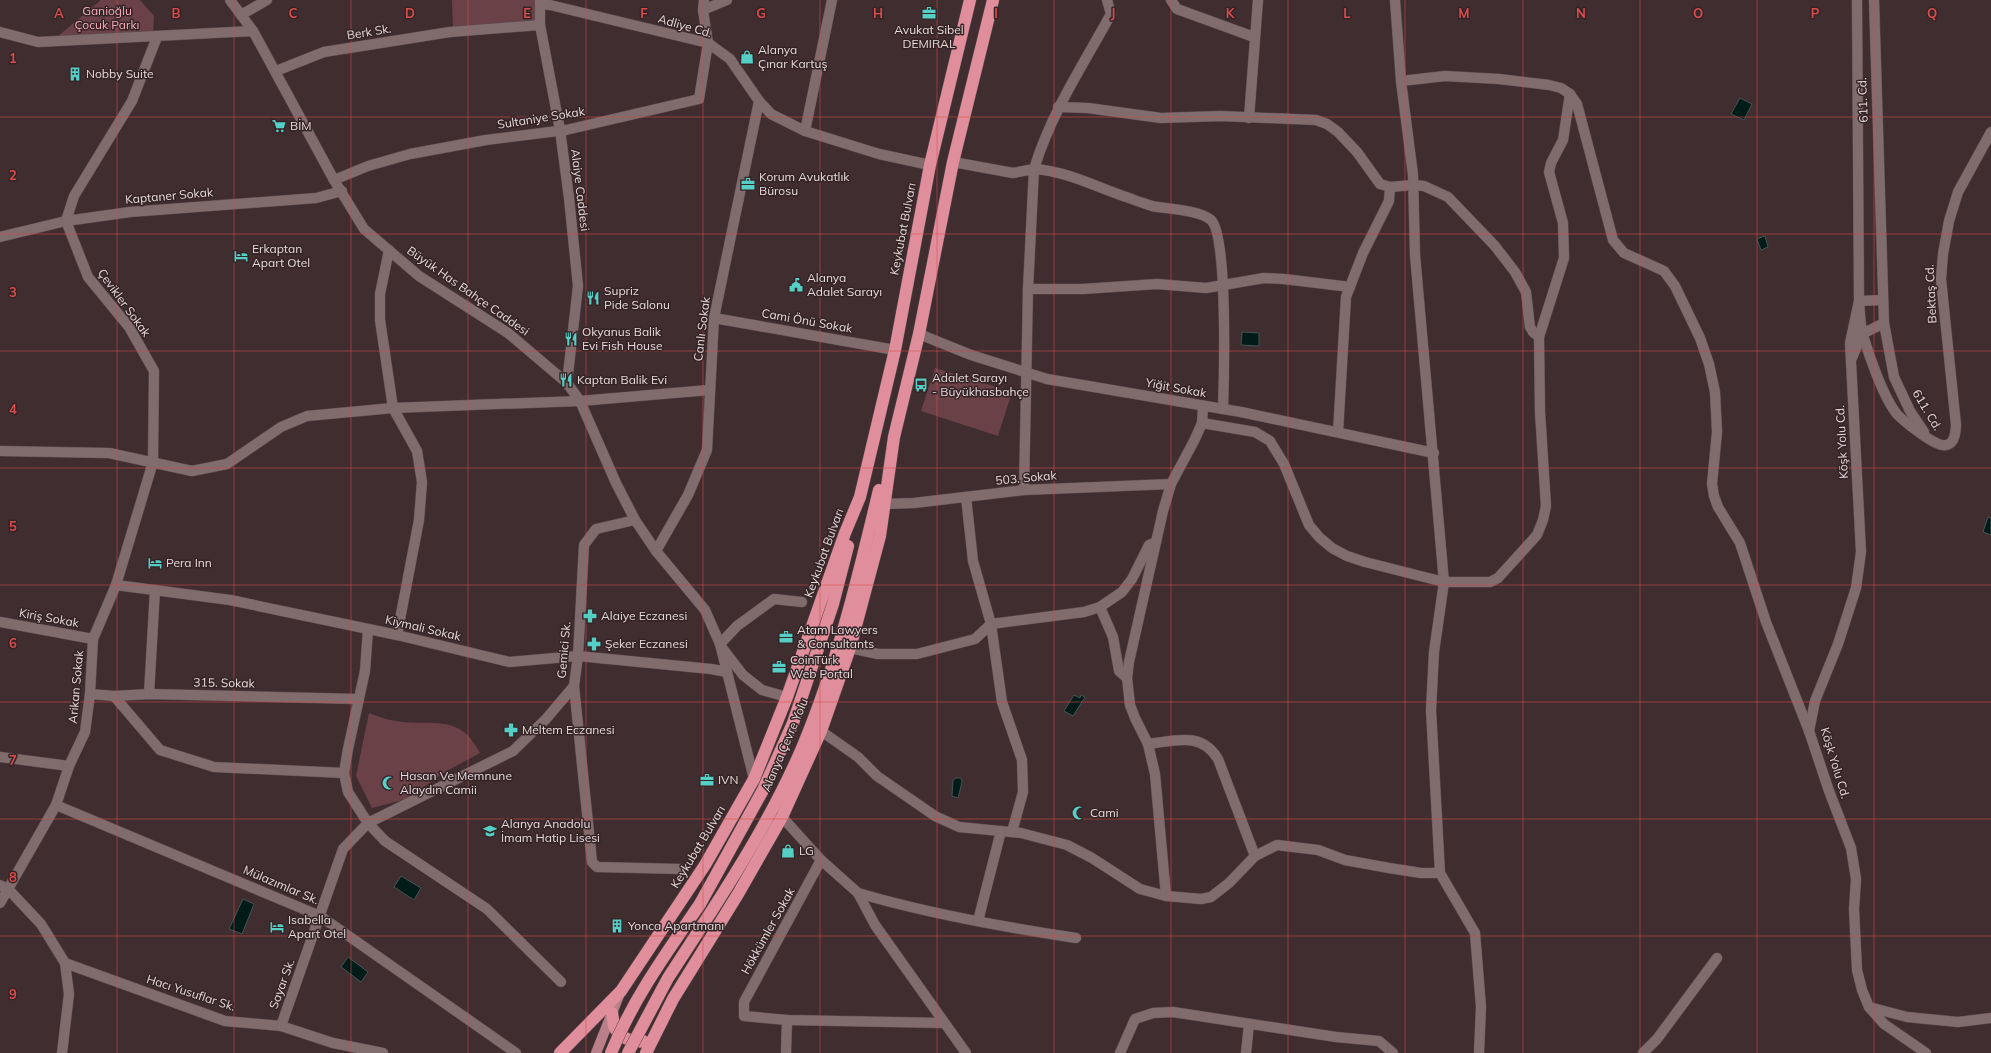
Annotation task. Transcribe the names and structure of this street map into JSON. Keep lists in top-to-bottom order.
{
  "streets": {
    "highway": ["Keykubat Bulvarı", "Alanya Çevre Yolu"],
    "street": [
      "Adliye Cd.",
      "Berk Sk.",
      "611. Cd.",
      "Sultaniye Sokak",
      "Alaiye Caddesi",
      "Kaptaner Sokak",
      "Büyük Has Bahçe Caddesi",
      "Bektaş Cd.",
      "Çevikler Sokak",
      "Cami Önü Sokak",
      "Canlı Sokak",
      "Yiğit Sokak",
      "Köşk Yolu Cd.",
      "503. Sokak",
      "Kiriş Sokak",
      "Kiymali Sokak",
      "Gemici Sk.",
      "315. Sokak",
      "Arikan Sokak",
      "Mülazımlar Sk.",
      "Hökkümler Sokak",
      "Sayar Sk.",
      "Hacı Yusuflar Sk."
    ]
  },
  "crossings": [
    ["Adliye Cd.", "Sultaniye Sokak"],
    ["Adliye Cd.", "Alaiye Caddesi"],
    ["Adliye Cd.", "Keykubat Bulvarı"],
    ["Adliye Cd.", "Canlı Sokak"],
    ["Berk Sk.", "Alaiye Caddesi"],
    ["Berk Sk.", "Büyük Has Bahçe Caddesi"],
    ["611. Cd.", "Bektaş Cd."],
    ["611. Cd.", "Köşk Yolu Cd."],
    ["Sultaniye Sokak", "Alaiye Caddesi"],
    ["Sultaniye Sokak", "Büyük Has Bahçe Caddesi"],
    ["Alaiye Caddesi", "Büyük Has Bahçe Caddesi"],
    ["Kaptaner Sokak", "Büyük Has Bahçe Caddesi"],
    ["Kaptaner Sokak", "Çevikler Sokak"],
    ["Keykubat Bulvarı", "Büyük Has Bahçe Caddesi"],
    ["Keykubat Bulvarı", "Cami Önü Sokak"],
    ["Keykubat Bulvarı", "Alanya Çevre Yolu"],
    ["Büyük Has Bahçe Caddesi", "Canlı Sokak"],
    ["Büyük Has Bahçe Caddesi", "Kiymali Sokak"],
    ["Büyük Has Bahçe Caddesi", "Gemici Sk."],
    ["Çevikler Sokak", "Arikan Sokak"],
    ["Cami Önü Sokak", "Canlı Sokak"],
    ["Kiriş Sokak", "Arikan Sokak"],
    ["Kiymali Sokak", "Gemici Sk."],
    ["Kiymali Sokak", "Arikan Sokak"],
    ["Gemici Sk.", "Sayar Sk."],
    ["315. Sokak", "Arikan Sokak"],
    ["Arikan Sokak", "Mülazımlar Sk."],
    ["Mülazımlar Sk.", "Sayar Sk."],
    ["Sayar Sk.", "Hacı Yusuflar Sk."]
  ],
  "parks": ["Ganioğlu Çocuk Parkı"],
  "places": {
    "office": [
      "Avukat Sibel DEMIRAL",
      "Korum Avukatlık Bürosu",
      "Atam Lawyers & Consultants",
      "CoinTürk Web Portal",
      "IVN"
    ],
    "shop": ["Alanya Çınar Kartuş", "LG"],
    "building": ["Nobby Suite", "Yonca Apartmanı"],
    "supermarket": ["BİM"],
    "hotel": ["Erkaptan Apart Otel", "Pera Inn", "Isabella Apart Otel"],
    "public building": ["Alanya Adalet Sarayı"],
    "restaurant": ["Supriz Pide Salonu", "Okyanus Balik Evi Fish House", "Kaptan Balik Evi"],
    "bus stop": ["Adalet Sarayı - Büyükhasbahçe"],
    "pharmacy": ["Alaiye Eczanesi", "Şeker Eczanesi", "Meltem Eczanesi"],
    "mosque": ["Hasan Ve Memnune Alaydın Camii", "Cami"],
    "school or university": ["Alanya Anadolu İmam Hatip Lisesi"]
  },
  "grid": {
    "columns": [
      "A",
      "B",
      "C",
      "D",
      "E",
      "F",
      "G",
      "H",
      "I",
      "J",
      "K",
      "L",
      "M",
      "N",
      "O",
      "P",
      "Q"
    ],
    "rows": [
      "1",
      "2",
      "3",
      "4",
      "5",
      "6",
      "7",
      "8",
      "9"
    ]
  }
}
